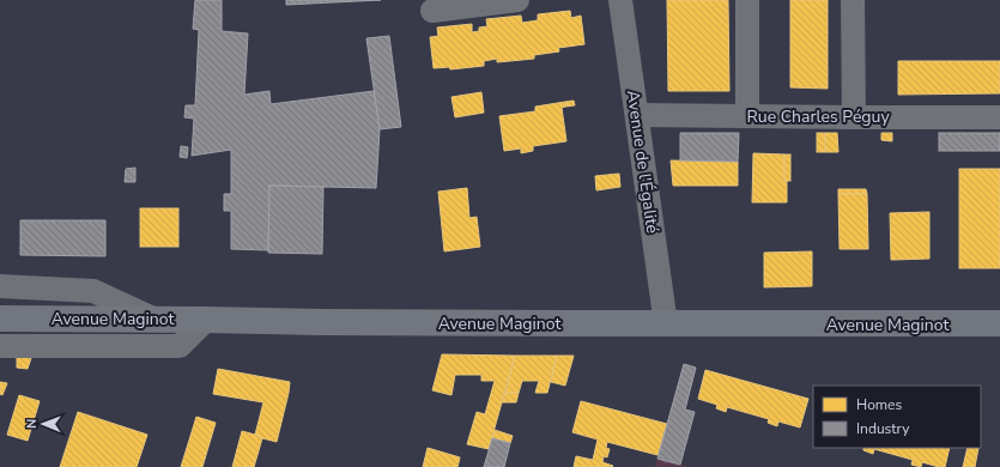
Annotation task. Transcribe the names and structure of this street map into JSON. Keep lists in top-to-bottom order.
{
  "streets": {
    "main road": ["Avenue Maginot"],
    "street": ["Rue Charles Péguy", "Avenue de l'Égalité"]
  },
  "crossings": [
    ["Rue Charles Péguy", "Avenue de l'Égalité"],
    ["Avenue de l'Égalité", "Avenue Maginot"]
  ],
  "legend": ["Homes", "Industry"],
  "north": "left"
}
